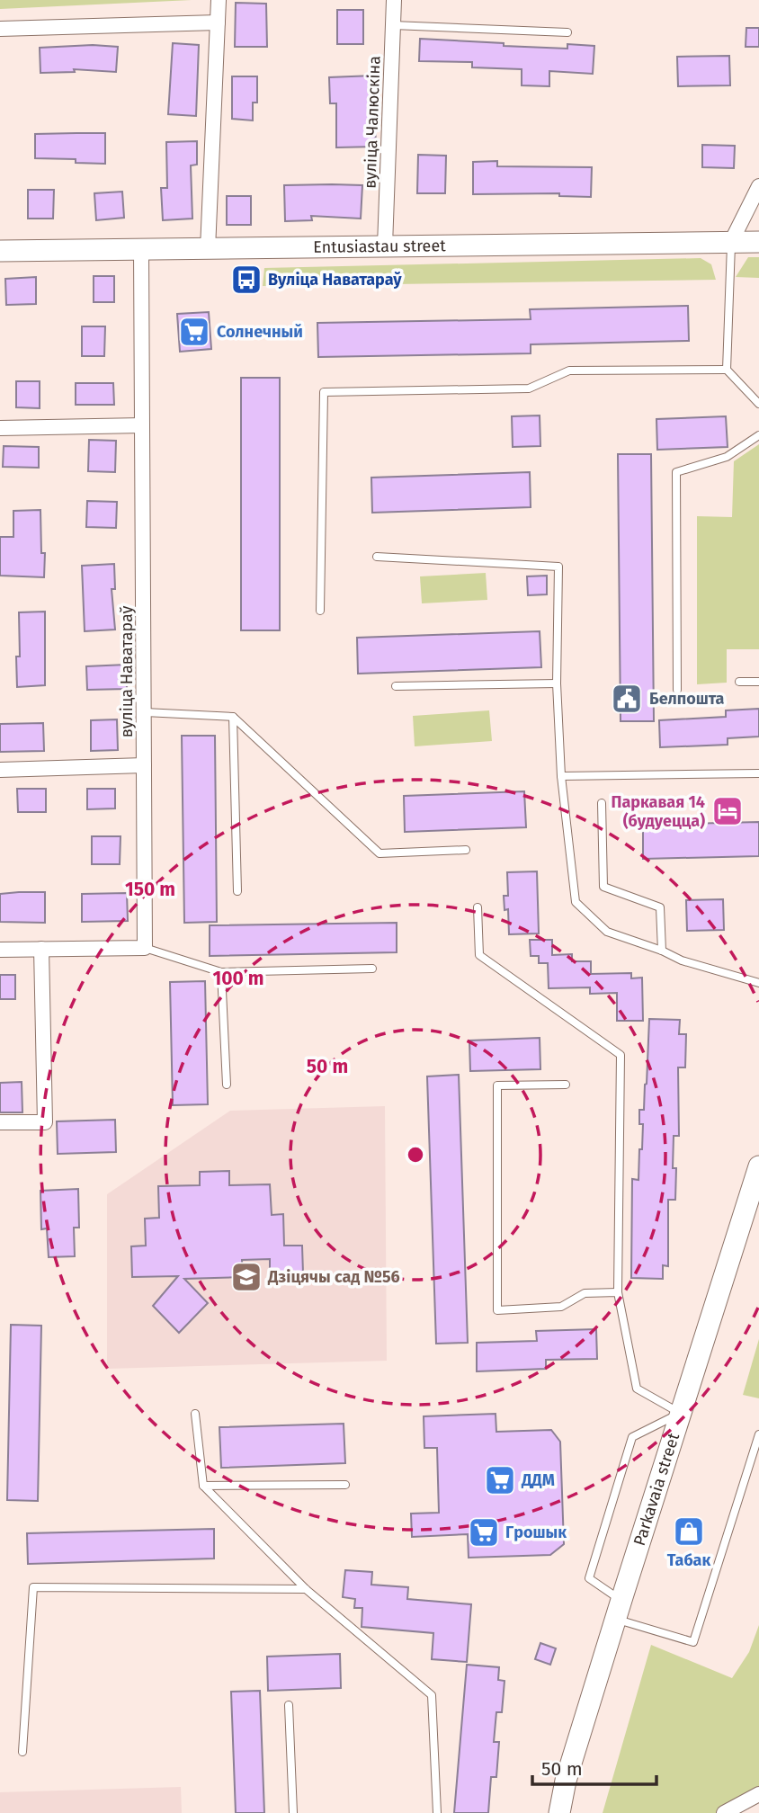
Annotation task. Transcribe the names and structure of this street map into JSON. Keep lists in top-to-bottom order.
{
  "streets": {
    "main road": ["Entusiastau street", "Parkavaia street"],
    "street": ["вуліца Чалюскіна", "вуліца Наватараў"]
  },
  "crossings": [
    ["вуліца Чалюскіна", "Entusiastau street"],
    ["Entusiastau street", "вуліца Наватараў"]
  ],
  "places": {
    "bus stop": ["Вуліца Наватараў"],
    "supermarket": ["Солнечный", "ДДМ", "Грошык"],
    "public building": ["Белпошта"],
    "hotel": ["Паркавая 14 (будуецца)"],
    "school or university": ["Дзіцячы сад №56"],
    "shop": ["Табак"]
  },
  "scale_bar": "50 m",
  "rings": ["150 m", "100 m", "50 m"]
}
